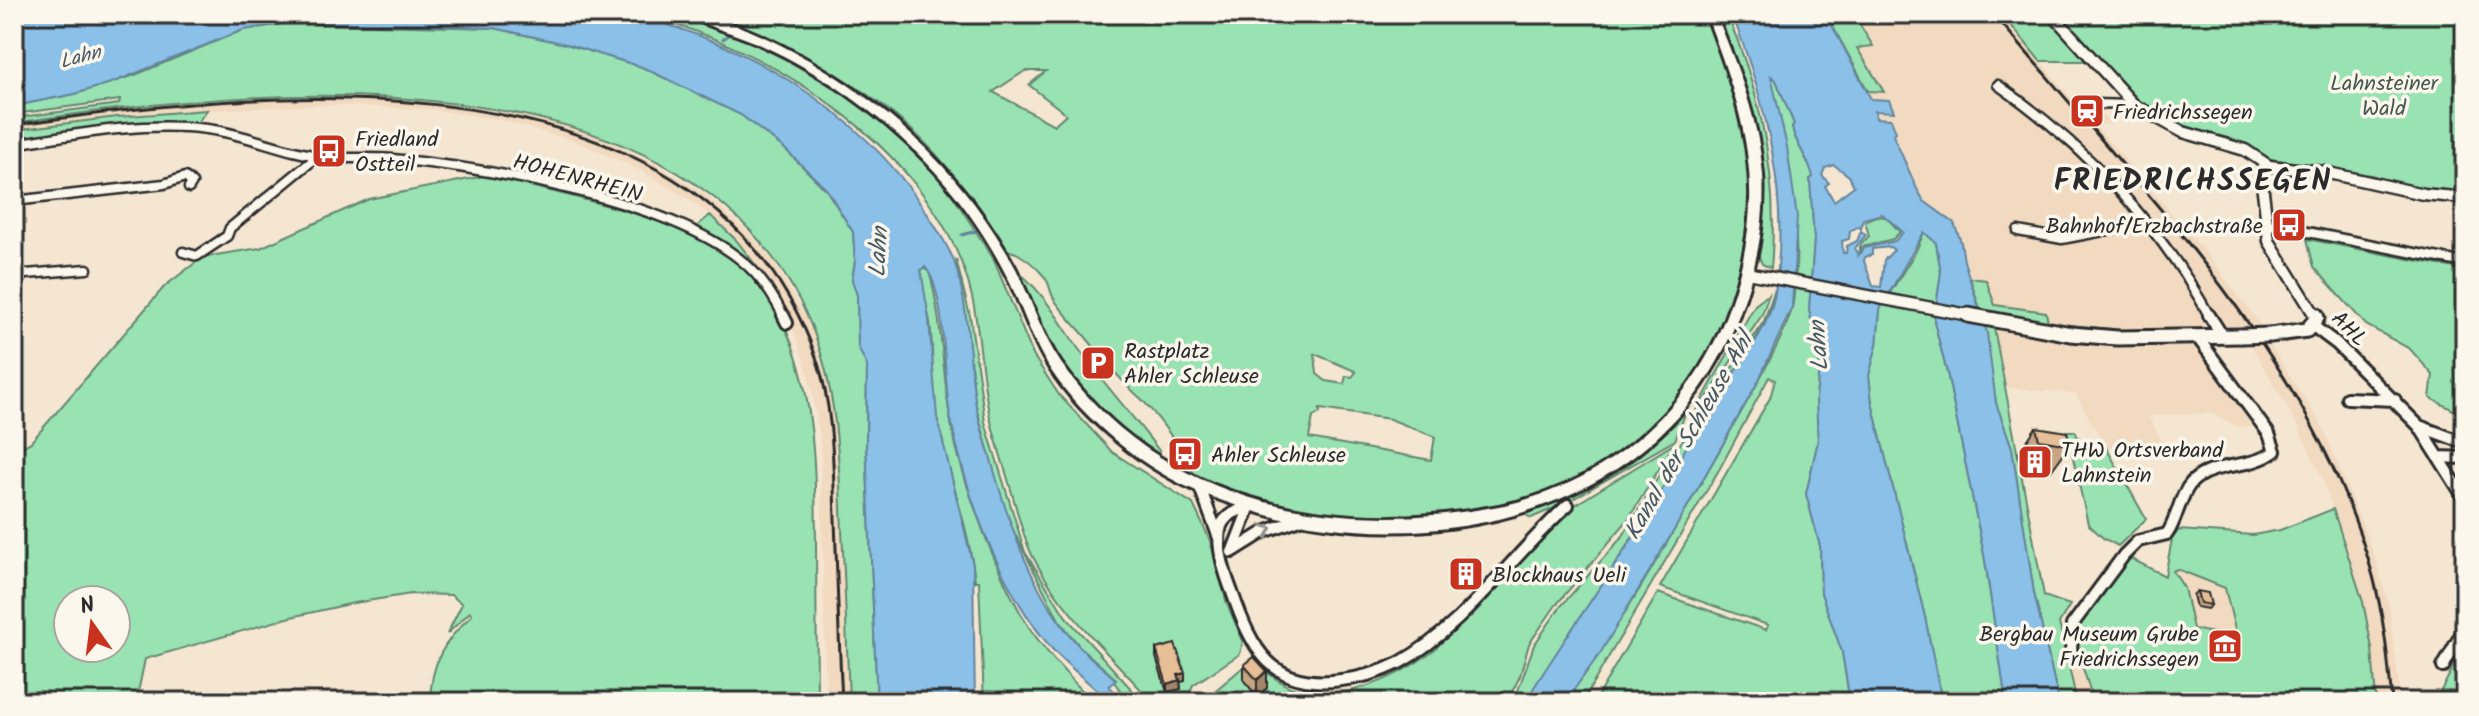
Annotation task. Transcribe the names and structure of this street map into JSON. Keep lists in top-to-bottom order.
{
  "streets": {
    "street": ["HOHENRHEIN", "AHL"]
  },
  "districts": ["FRIEDRICHSSEGEN"],
  "water": ["Lahn", "Kanal der Schleuse Ahl"],
  "parks": ["Lahnsteiner Wald"],
  "places": {
    "station": ["Friedrichssegen"],
    "bus stop": ["Friedland Ostteil", "Bahnhof/Erzbachstraße", "Ahler Schleuse"],
    "parking": ["Rastplatz Ahler Schleuse"],
    "building": ["THW Ortsverband Lahnstein", "Blockhaus Ueli"],
    "museum": ["Bergbau Museum Grube Friedrichssegen"]
  },
  "north": "top"
}
